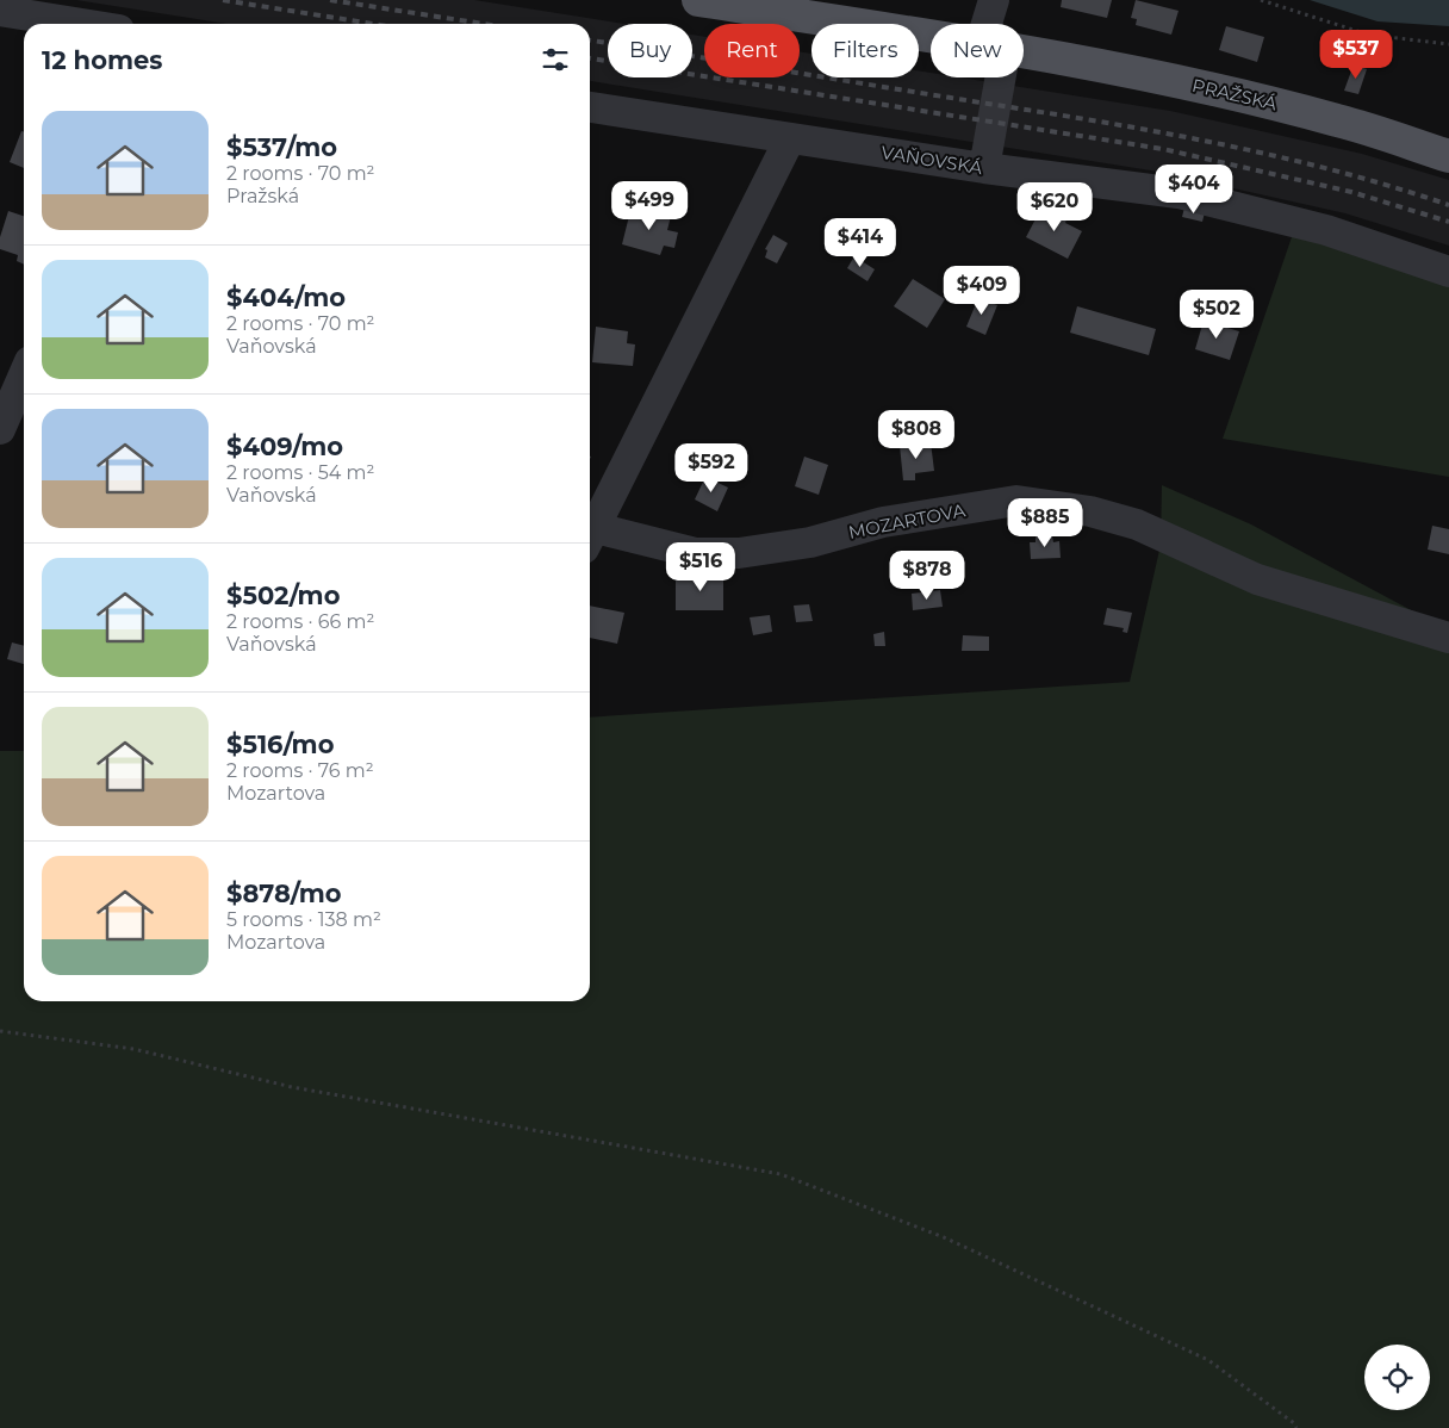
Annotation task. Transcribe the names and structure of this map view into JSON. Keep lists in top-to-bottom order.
{
  "streets": {
    "main road": ["PRAŽSKÁ"],
    "street": ["VAŇOVSKÁ", "MOZARTOVA"]
  },
  "crossings": [
    ["VAŇOVSKÁ", "MOZARTOVA"]
  ],
  "page": {
    "chip": [
      "Buy",
      "Rent",
      "Filters",
      "New"
    ],
    "heading": "12 homes",
    "price": [
      "$537",
      "$404",
      "$499",
      "$620",
      "$414",
      "$409",
      "$502",
      "$808",
      "$592",
      "$885",
      "$516",
      "$878"
    ],
    "list": [
      {
        "name": "$537/mo",
        "note": "2 rooms · 70 m² · Pražská"
      },
      {
        "name": "$404/mo",
        "note": "2 rooms · 70 m² · Vaňovská"
      },
      {
        "name": "$409/mo",
        "note": "2 rooms · 54 m² · Vaňovská"
      },
      {
        "name": "$502/mo",
        "note": "2 rooms · 66 m² · Vaňovská"
      },
      {
        "name": "$516/mo",
        "note": "2 rooms · 76 m² · Mozartova"
      },
      {
        "name": "$878/mo",
        "note": "5 rooms · 138 m² · Mozartova"
      }
    ]
  }
}
